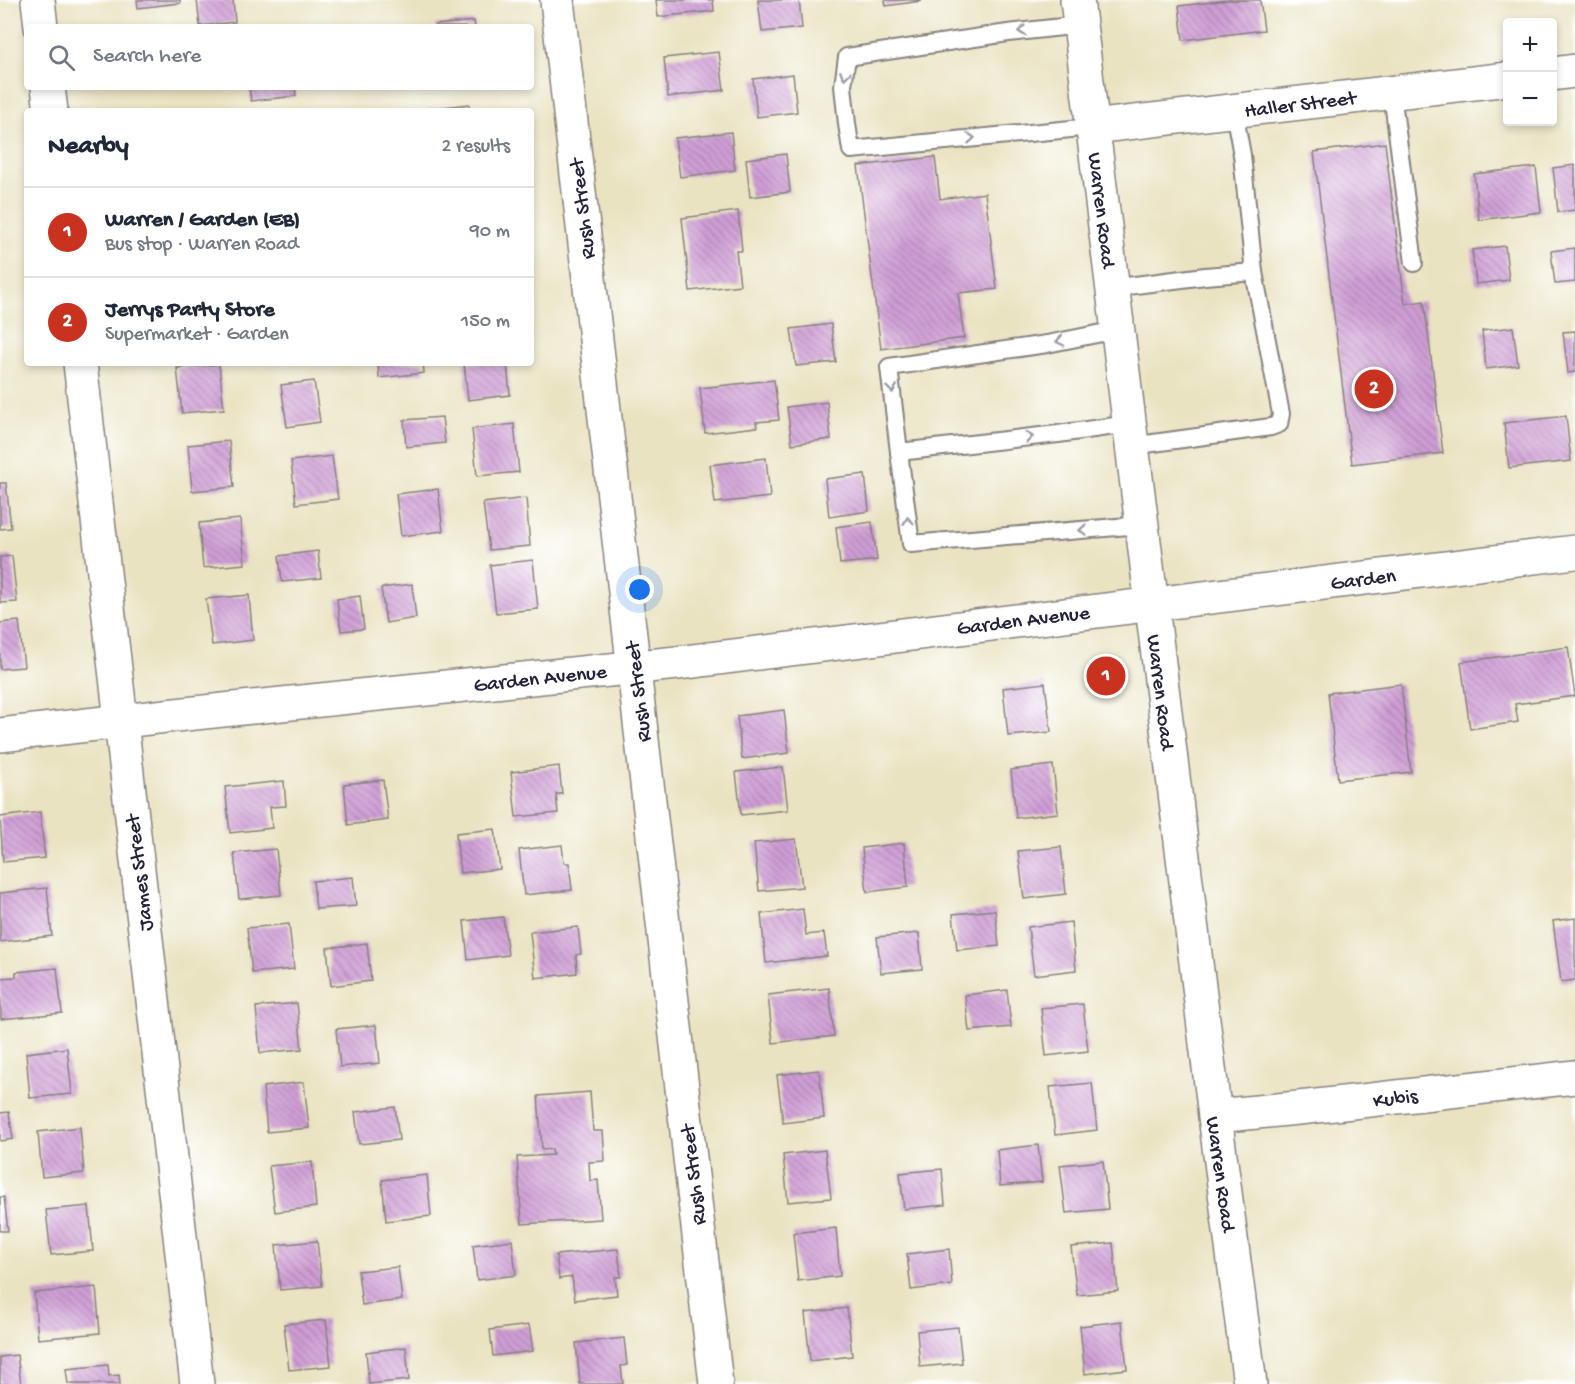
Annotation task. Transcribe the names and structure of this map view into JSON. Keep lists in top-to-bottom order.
{
  "streets": {
    "street": [
      "Haller Street",
      "Rush Street",
      "Warren Road",
      "Garden",
      "Garden Avenue",
      "James Street",
      "Kubis"
    ]
  },
  "crossings": [
    ["Haller Street", "Warren Road"],
    ["Rush Street", "Garden Avenue"],
    ["Warren Road", "Garden"],
    ["Warren Road", "Garden Avenue"],
    ["Warren Road", "Kubis"],
    ["Garden", "Garden Avenue"],
    ["Garden Avenue", "James Street"]
  ],
  "page": {
    "map_buttons": ["+", "−"],
    "search": "Search here",
    "heading": ["Nearby", "2 results"],
    "list": [
      {
        "mark": "1",
        "name": "Warren / Garden (EB)",
        "note": "Bus stop · Warren Road",
        "value": "90 m"
      },
      {
        "mark": "2",
        "name": "Jerrys Party Store",
        "note": "Supermarket · Garden",
        "value": "150 m"
      }
    ],
    "pins": ["2", "1"]
  }
}
